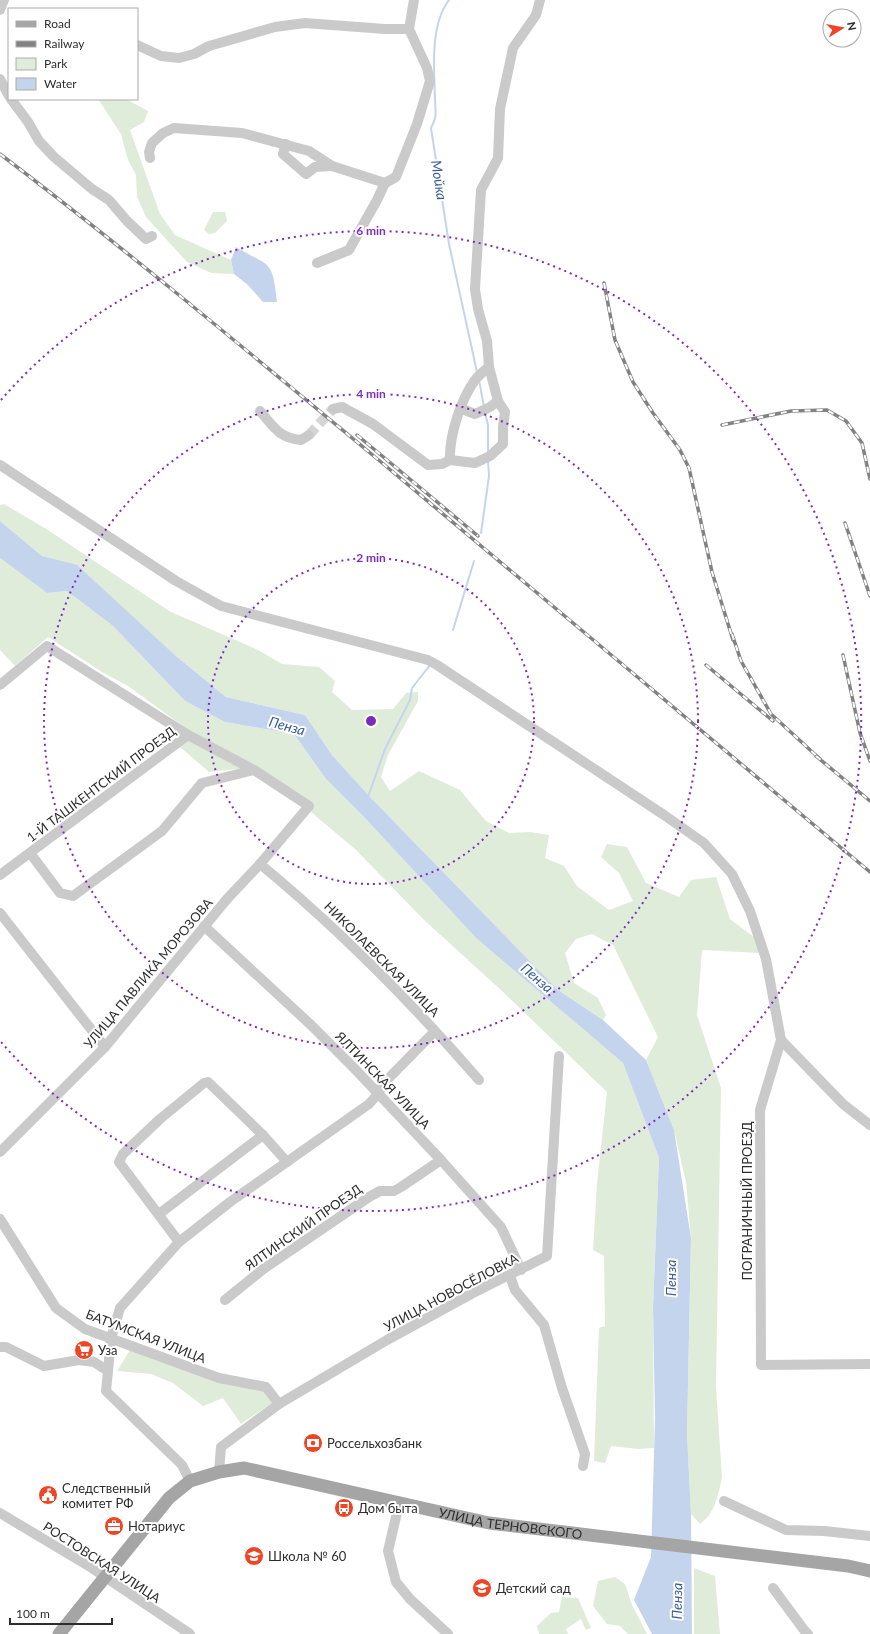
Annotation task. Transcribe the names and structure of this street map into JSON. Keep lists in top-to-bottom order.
{
  "streets": {
    "main road": ["УЛИЦА ТЕРНОВСКОГО"],
    "street": [
      "1-Й ТАШКЕНТСКИЙ ПРОЕЗД",
      "НИКОЛАЕВСКАЯ УЛИЦА",
      "УЛИЦА ПАВЛИКА МОРОЗОВА",
      "ЯЛТИНСКАЯ УЛИЦА",
      "ПОГРАНИЧНЫЙ ПРОЕЗД",
      "ЯЛТИНСКИЙ ПРОЕЗД",
      "УЛИЦА НОВОСЁЛОВКА",
      "БАТУМСКАЯ УЛИЦА",
      "РОСТОВСКАЯ УЛИЦА"
    ]
  },
  "crossings": [
    ["1-Й ТАШКЕНТСКИЙ ПРОЕЗД", "УЛИЦА ПАВЛИКА МОРОЗОВА"],
    ["НИКОЛАЕВСКАЯ УЛИЦА", "УЛИЦА ПАВЛИКА МОРОЗОВА"],
    ["УЛИЦА ПАВЛИКА МОРОЗОВА", "ЯЛТИНСКАЯ УЛИЦА"],
    ["ЯЛТИНСКАЯ УЛИЦА", "ЯЛТИНСКИЙ ПРОЕЗД"],
    ["ЯЛТИНСКАЯ УЛИЦА", "УЛИЦА НОВОСЁЛОВКА"],
    ["УЛИЦА НОВОСЁЛОВКА", "БАТУМСКАЯ УЛИЦА"],
    ["УЛИЦА НОВОСЁЛОВКА", "УЛИЦА ТЕРНОВСКОГО"],
    ["УЛИЦА ТЕРНОВСКОГО", "РОСТОВСКАЯ УЛИЦА"]
  ],
  "water": ["Мойка", "Пенза"],
  "places": {
    "supermarket": ["Уза"],
    "bank": ["Россельхозбанк"],
    "public building": ["Следственный комитет РФ"],
    "bus stop": ["Дом быта"],
    "office": ["Нотариус"],
    "school or university": ["Школа № 60", "Детский сад"]
  },
  "legend": [
    "Road",
    "Railway",
    "Park",
    "Water"
  ],
  "scale_bar": "100 m",
  "north": "right",
  "rings": ["6 min", "4 min", "2 min"]
}
